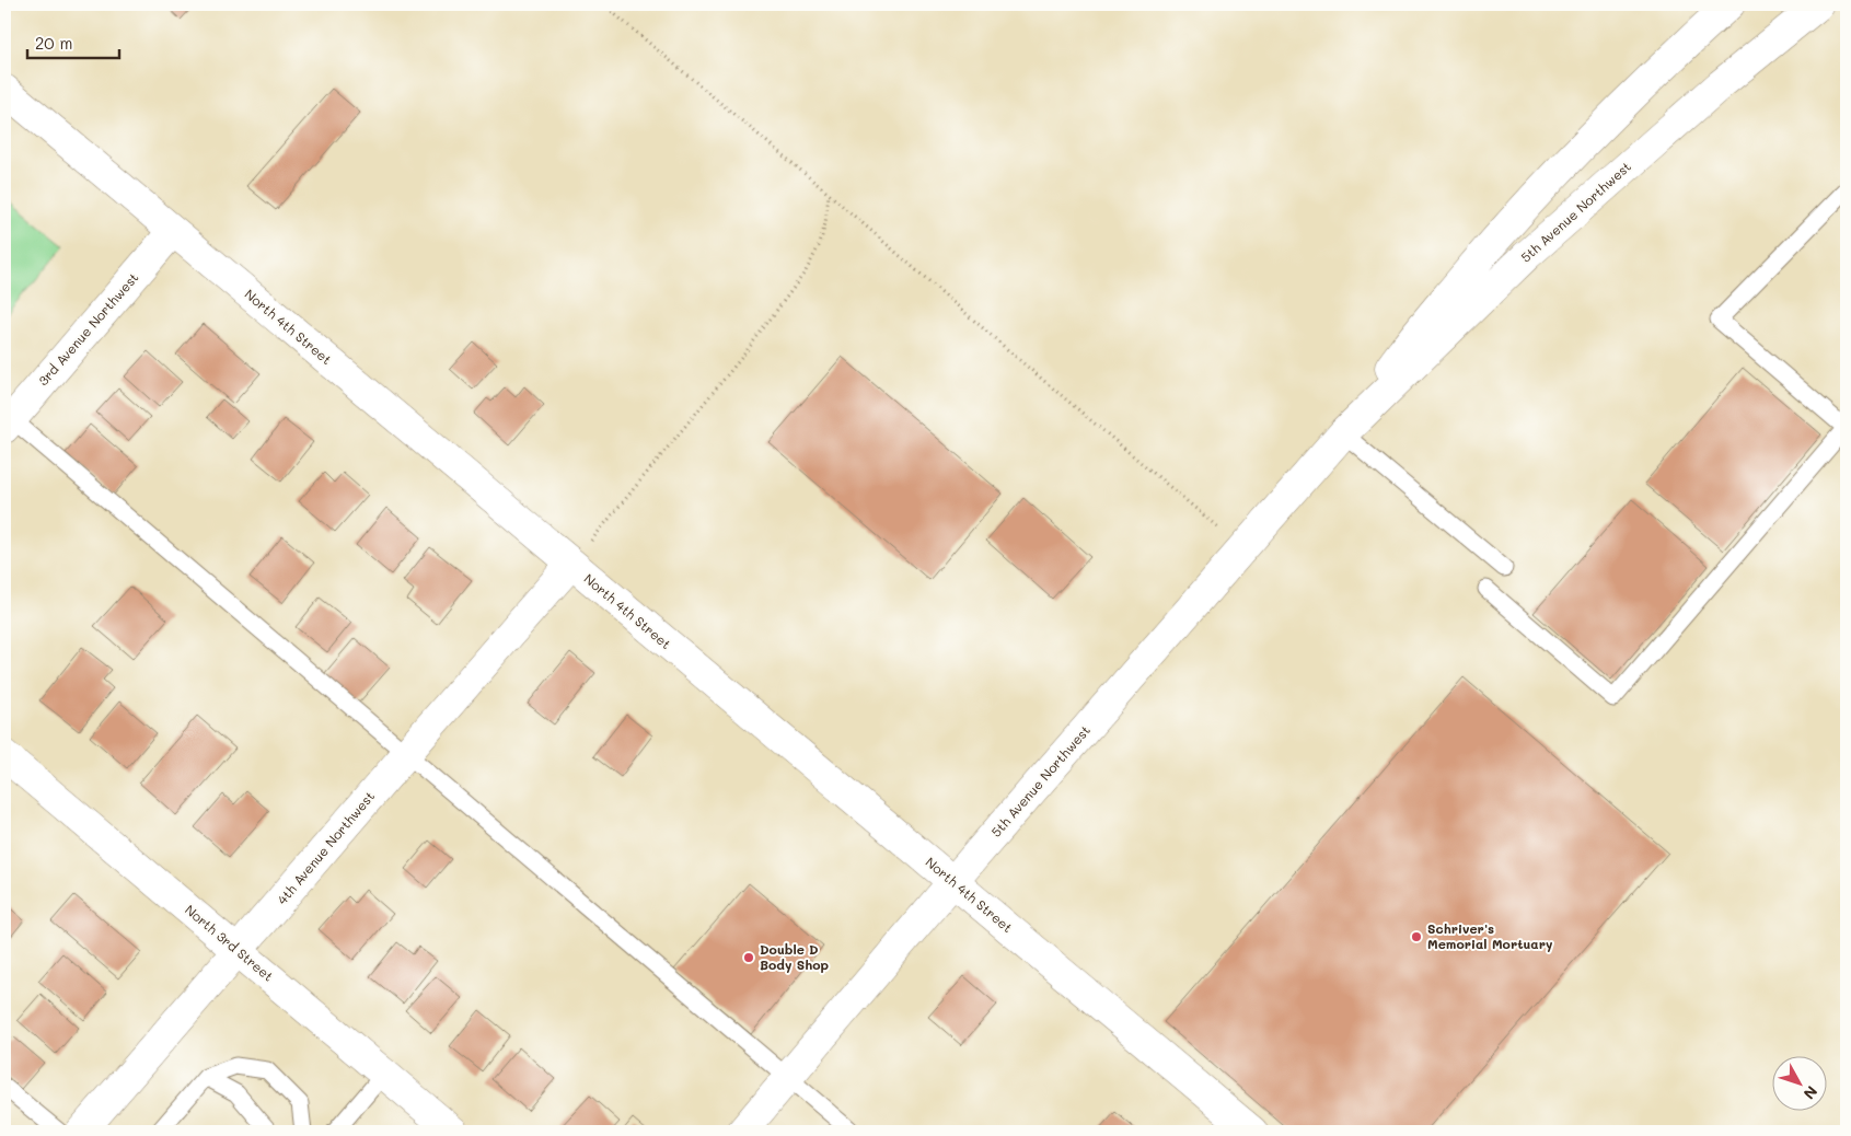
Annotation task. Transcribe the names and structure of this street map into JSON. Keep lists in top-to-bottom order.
{
  "streets": {
    "street": [
      "5th Avenue Northwest",
      "North 4th Street",
      "3rd Avenue Northwest",
      "4th Avenue Northwest",
      "North 3rd Street"
    ]
  },
  "crossings": [
    ["5th Avenue Northwest", "North 4th Street"],
    ["North 4th Street", "3rd Avenue Northwest"],
    ["North 4th Street", "4th Avenue Northwest"],
    ["4th Avenue Northwest", "North 3rd Street"]
  ],
  "places": ["Schriver's Memorial Mortuary", "Double D Body Shop"],
  "scale_bar": "20 m",
  "north": "bottom right"
}
